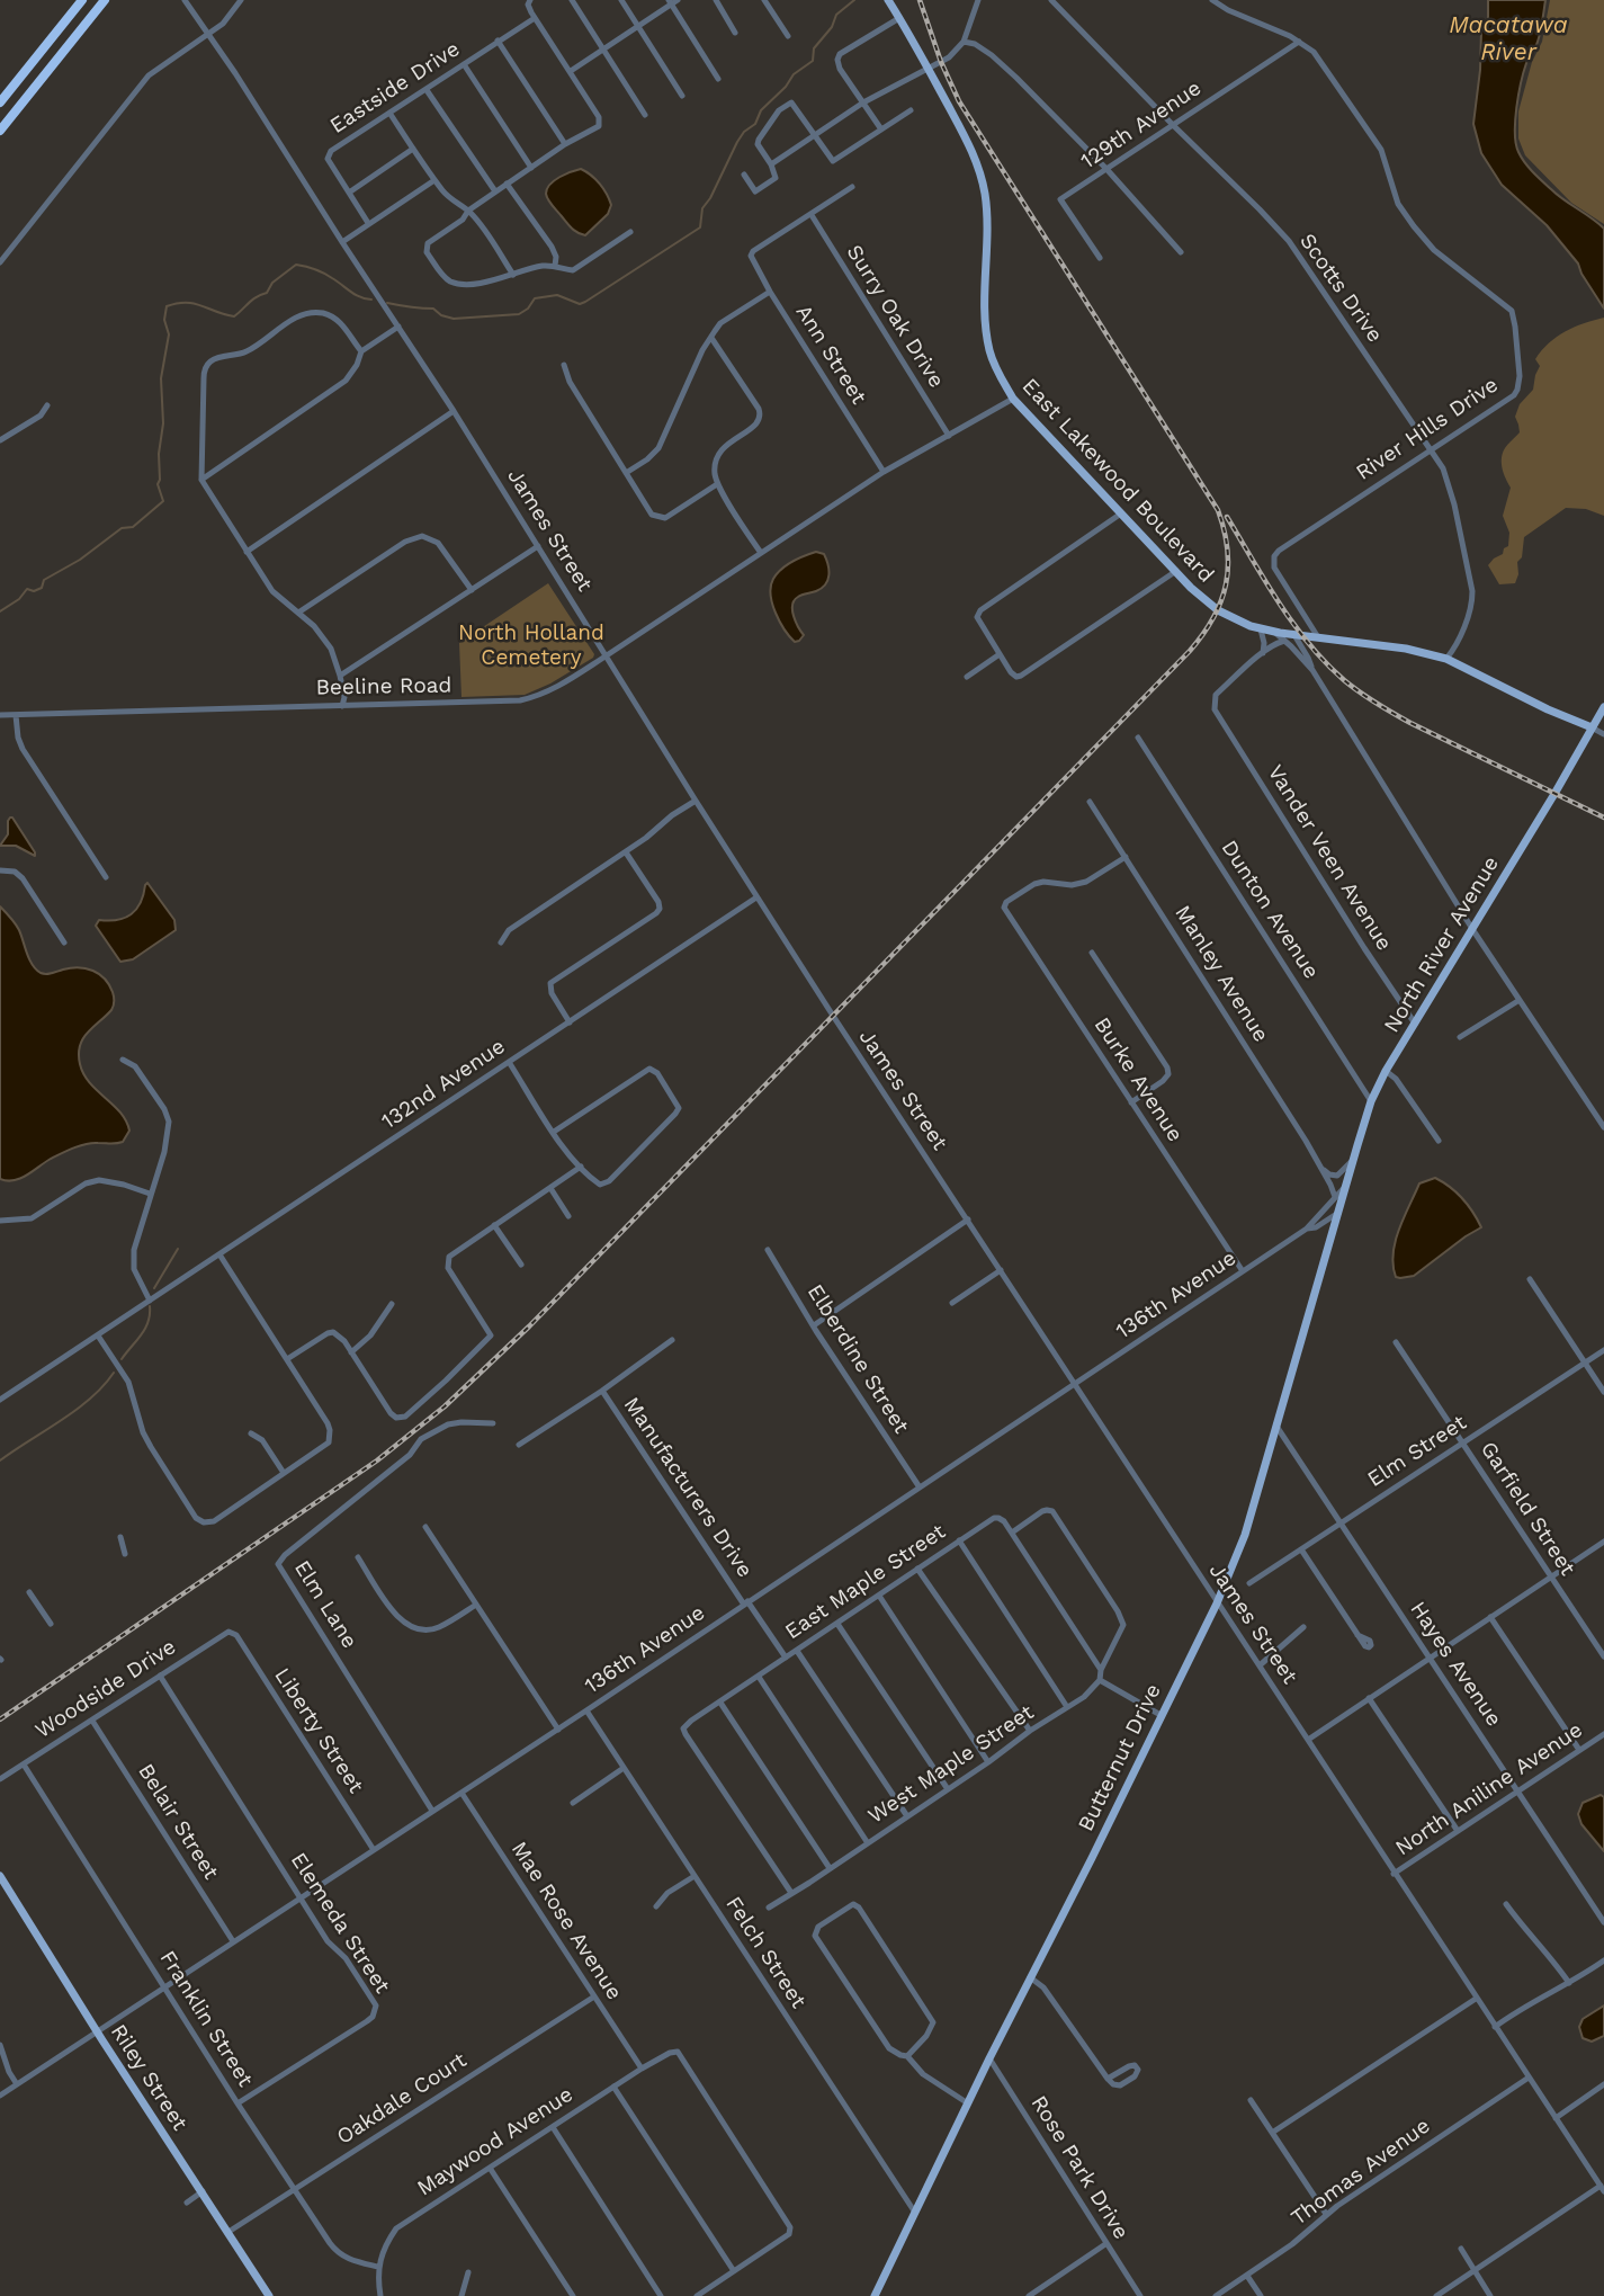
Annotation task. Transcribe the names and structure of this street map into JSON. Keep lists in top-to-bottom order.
{
  "streets": {
    "main road": [
      "East Lakewood Boulevard",
      "North River Avenue",
      "Butternut Drive",
      "Riley Street"
    ],
    "street": [
      "Eastside Drive",
      "129th Avenue",
      "Scotts Drive",
      "Surry Oak Drive",
      "Ann Street",
      "River Hills Drive",
      "James Street",
      "Beeline Road",
      "Vander Veen Avenue",
      "Dunton Avenue",
      "Manley Avenue",
      "Burke Avenue",
      "132nd Avenue",
      "136th Avenue",
      "Elberdine Street",
      "Elm Street",
      "Manufacturers Drive",
      "Garfield Street",
      "East Maple Street",
      "Elm Lane",
      "Hayes Avenue",
      "Woodside Drive",
      "Liberty Street",
      "West Maple Street",
      "North Aniline Avenue",
      "Belair Street",
      "Mae Rose Avenue",
      "Elemeda Street",
      "Felch Street",
      "Franklin Street",
      "Oakdale Court",
      "Maywood Avenue",
      "Rose Park Drive",
      "Thomas Avenue"
    ]
  },
  "crossings": [
    ["129th Avenue", "Scotts Drive"],
    ["129th Avenue", "River Hills Drive"],
    ["Scotts Drive", "River Hills Drive"],
    ["Scotts Drive", "East Lakewood Boulevard"],
    ["Surry Oak Drive", "Ann Street"],
    ["Surry Oak Drive", "Beeline Road"],
    ["Ann Street", "Beeline Road"],
    ["River Hills Drive", "East Lakewood Boulevard"],
    ["East Lakewood Boulevard", "Beeline Road"],
    ["East Lakewood Boulevard", "North River Avenue"],
    ["James Street", "Beeline Road"],
    ["James Street", "132nd Avenue"],
    ["James Street", "136th Avenue"],
    ["James Street", "Butternut Drive"],
    ["James Street", "North Aniline Avenue"],
    ["James Street", "Thomas Avenue"],
    ["Vander Veen Avenue", "North River Avenue"],
    ["Dunton Avenue", "North River Avenue"],
    ["North River Avenue", "136th Avenue"],
    ["North River Avenue", "Butternut Drive"],
    ["Manley Avenue", "Burke Avenue"],
    ["Manley Avenue", "136th Avenue"],
    ["Burke Avenue", "136th Avenue"],
    ["136th Avenue", "Elberdine Street"],
    ["136th Avenue", "Manufacturers Drive"],
    ["136th Avenue", "Elm Lane"],
    ["136th Avenue", "Liberty Street"],
    ["136th Avenue", "Butternut Drive"],
    ["136th Avenue", "Belair Street"],
    ["136th Avenue", "Mae Rose Avenue"],
    ["136th Avenue", "Elemeda Street"],
    ["136th Avenue", "Felch Street"],
    ["136th Avenue", "Franklin Street"],
    ["136th Avenue", "Riley Street"],
    ["Elm Street", "Garfield Street"],
    ["Elm Street", "Hayes Avenue"],
    ["Manufacturers Drive", "East Maple Street"],
    ["East Maple Street", "West Maple Street"],
    ["Hayes Avenue", "Butternut Drive"],
    ["Hayes Avenue", "North Aniline Avenue"],
    ["Woodside Drive", "Liberty Street"],
    ["Woodside Drive", "Belair Street"],
    ["Woodside Drive", "Elemeda Street"],
    ["Woodside Drive", "Franklin Street"],
    ["Butternut Drive", "Felch Street"],
    ["Butternut Drive", "Rose Park Drive"],
    ["Mae Rose Avenue", "Oakdale Court"],
    ["Mae Rose Avenue", "Maywood Avenue"],
    ["Elemeda Street", "Franklin Street"],
    ["Franklin Street", "Oakdale Court"],
    ["Franklin Street", "Maywood Avenue"],
    ["Riley Street", "Oakdale Court"]
  ],
  "water": ["Macatawa River"],
  "parks": ["North Holland Cemetery"]
}
